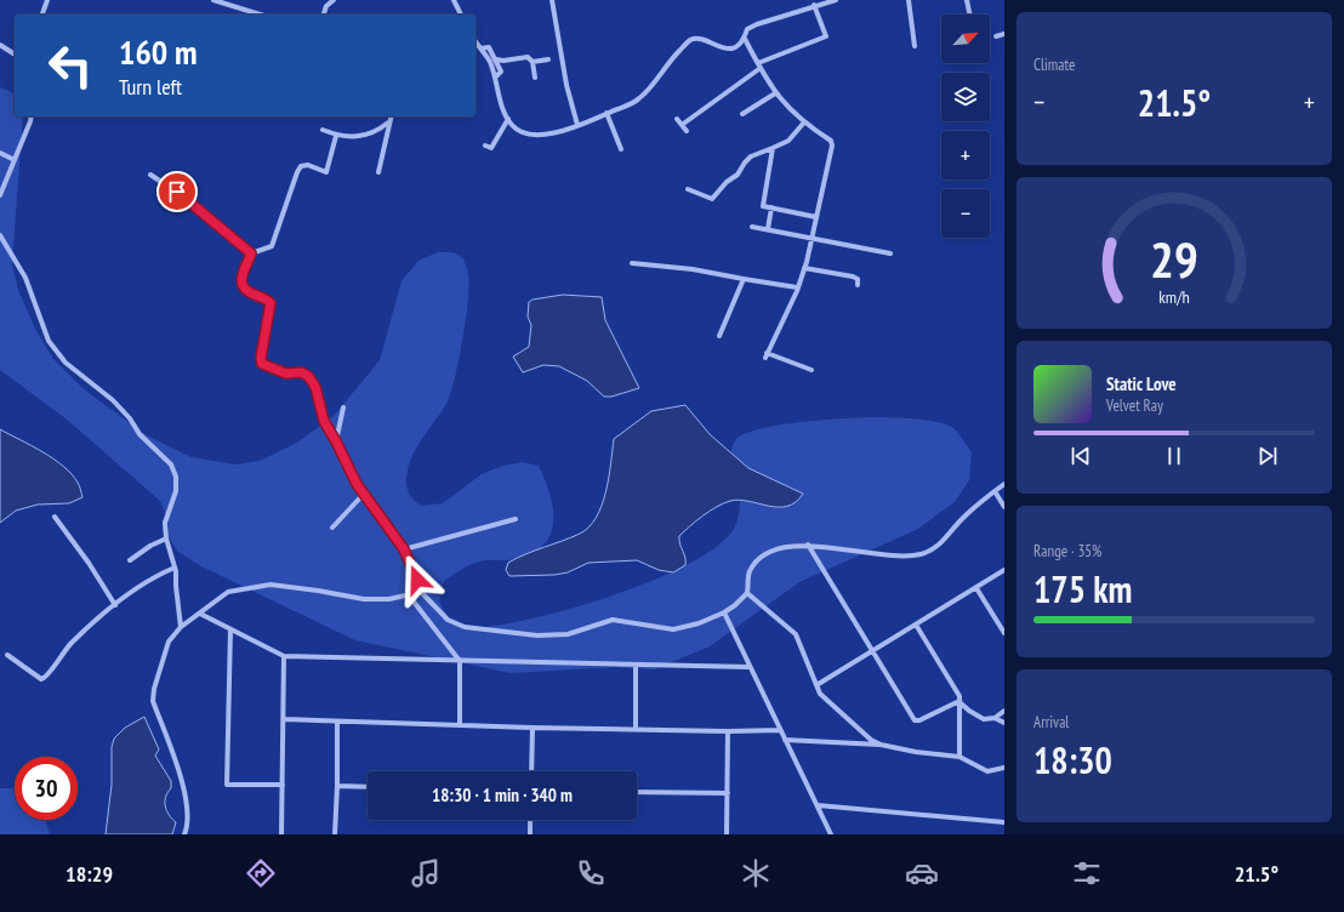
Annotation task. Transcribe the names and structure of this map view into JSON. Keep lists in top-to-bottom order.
{
  "north": "top right",
  "page": {
    "tile": [
      "Climate",
      ["Range · 35%", "175 km"],
      ["Arrival", "18:30"]
    ],
    "map_buttons": ["+", "−"],
    "turn": ["160 m", "Turn left"],
    "heat": ["−", "21.5°", "+"],
    "song": ["Static Love", "Velvet Ray"],
    "limit": "30",
    "trip": "18:30 · 1 min · 340 m",
    "tabs": ["18:29", "21.5°"],
    "gauge": ["29", "km/h"]
  }
}
